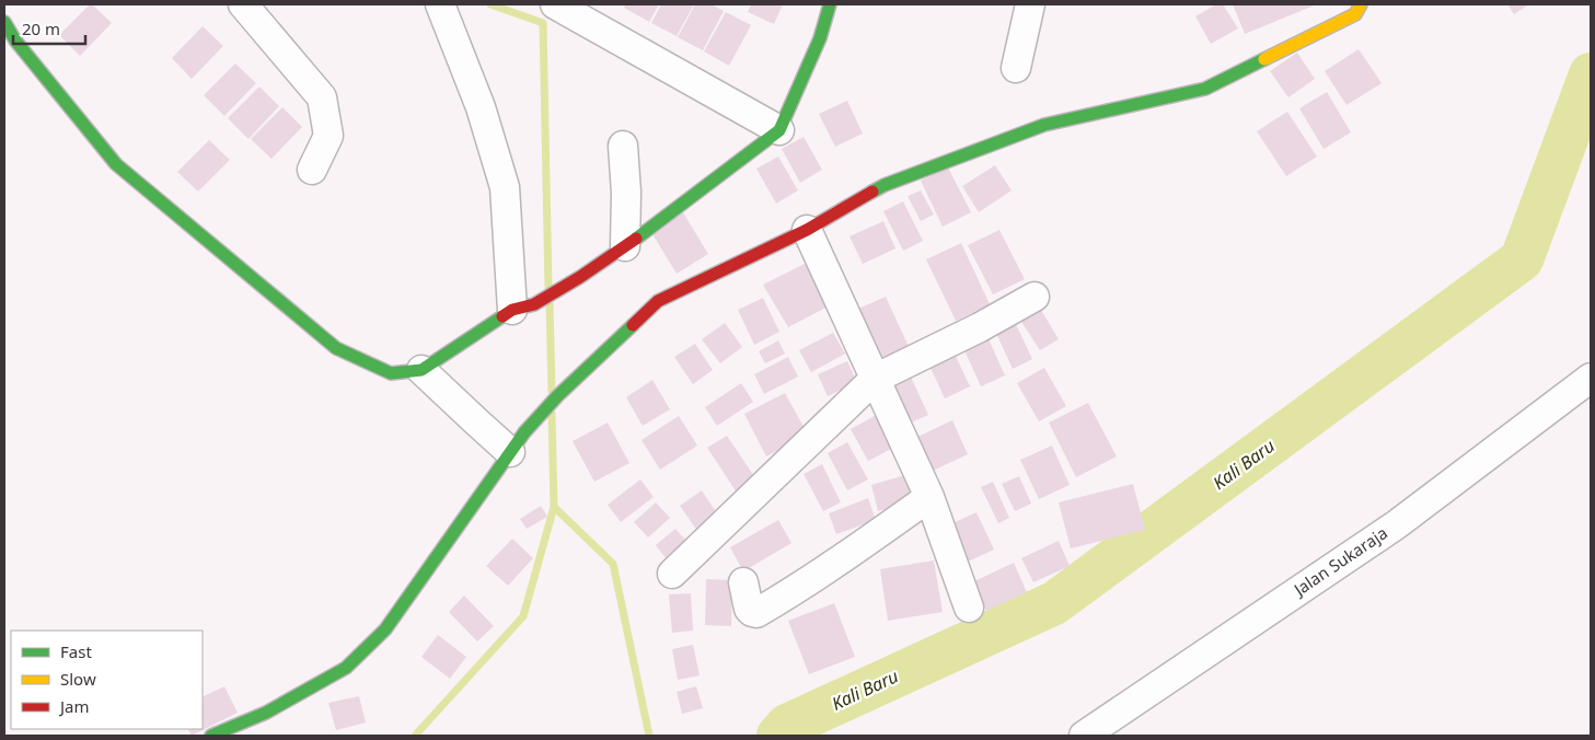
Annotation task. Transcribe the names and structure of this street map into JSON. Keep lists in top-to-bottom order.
{
  "streets": {
    "street": ["Jalan Sukaraja"]
  },
  "water": ["Kali Baru"],
  "legend": ["Fast", "Slow", "Jam"],
  "scale_bar": "20 m"
}
